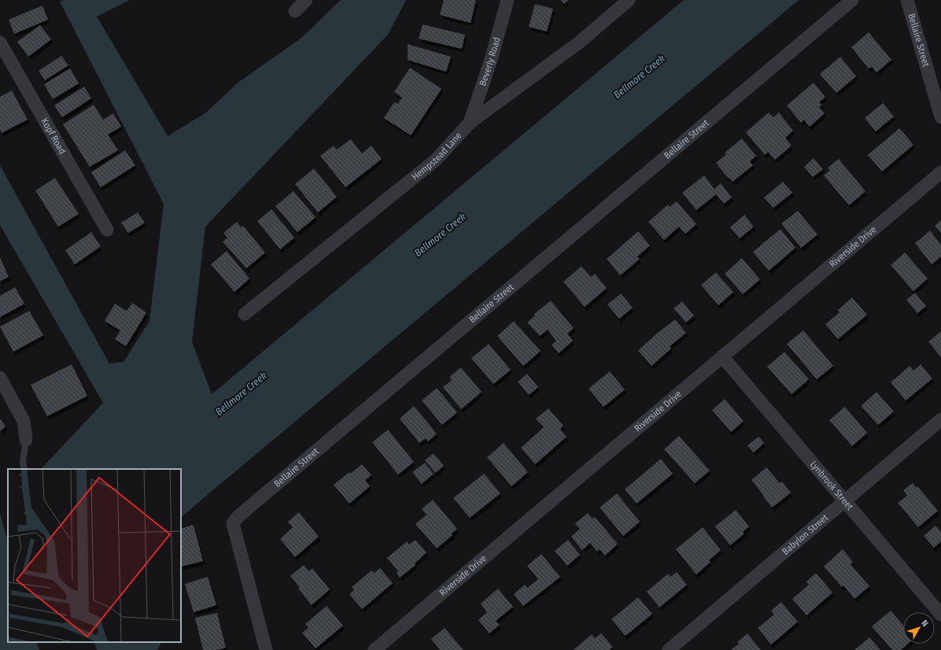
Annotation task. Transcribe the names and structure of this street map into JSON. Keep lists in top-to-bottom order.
{
  "streets": {
    "street": [
      "Bellaire Street",
      "Beverly Road",
      "Kopf Road",
      "Hempstead Lane",
      "Riverside Drive",
      "Lynbrook Street",
      "Babylon Street"
    ]
  },
  "crossings": [
    ["Beverly Road", "Hempstead Lane"],
    ["Riverside Drive", "Lynbrook Street"],
    ["Lynbrook Street", "Babylon Street"]
  ],
  "water": ["Bellmore Creek"],
  "north": "top right"
}
